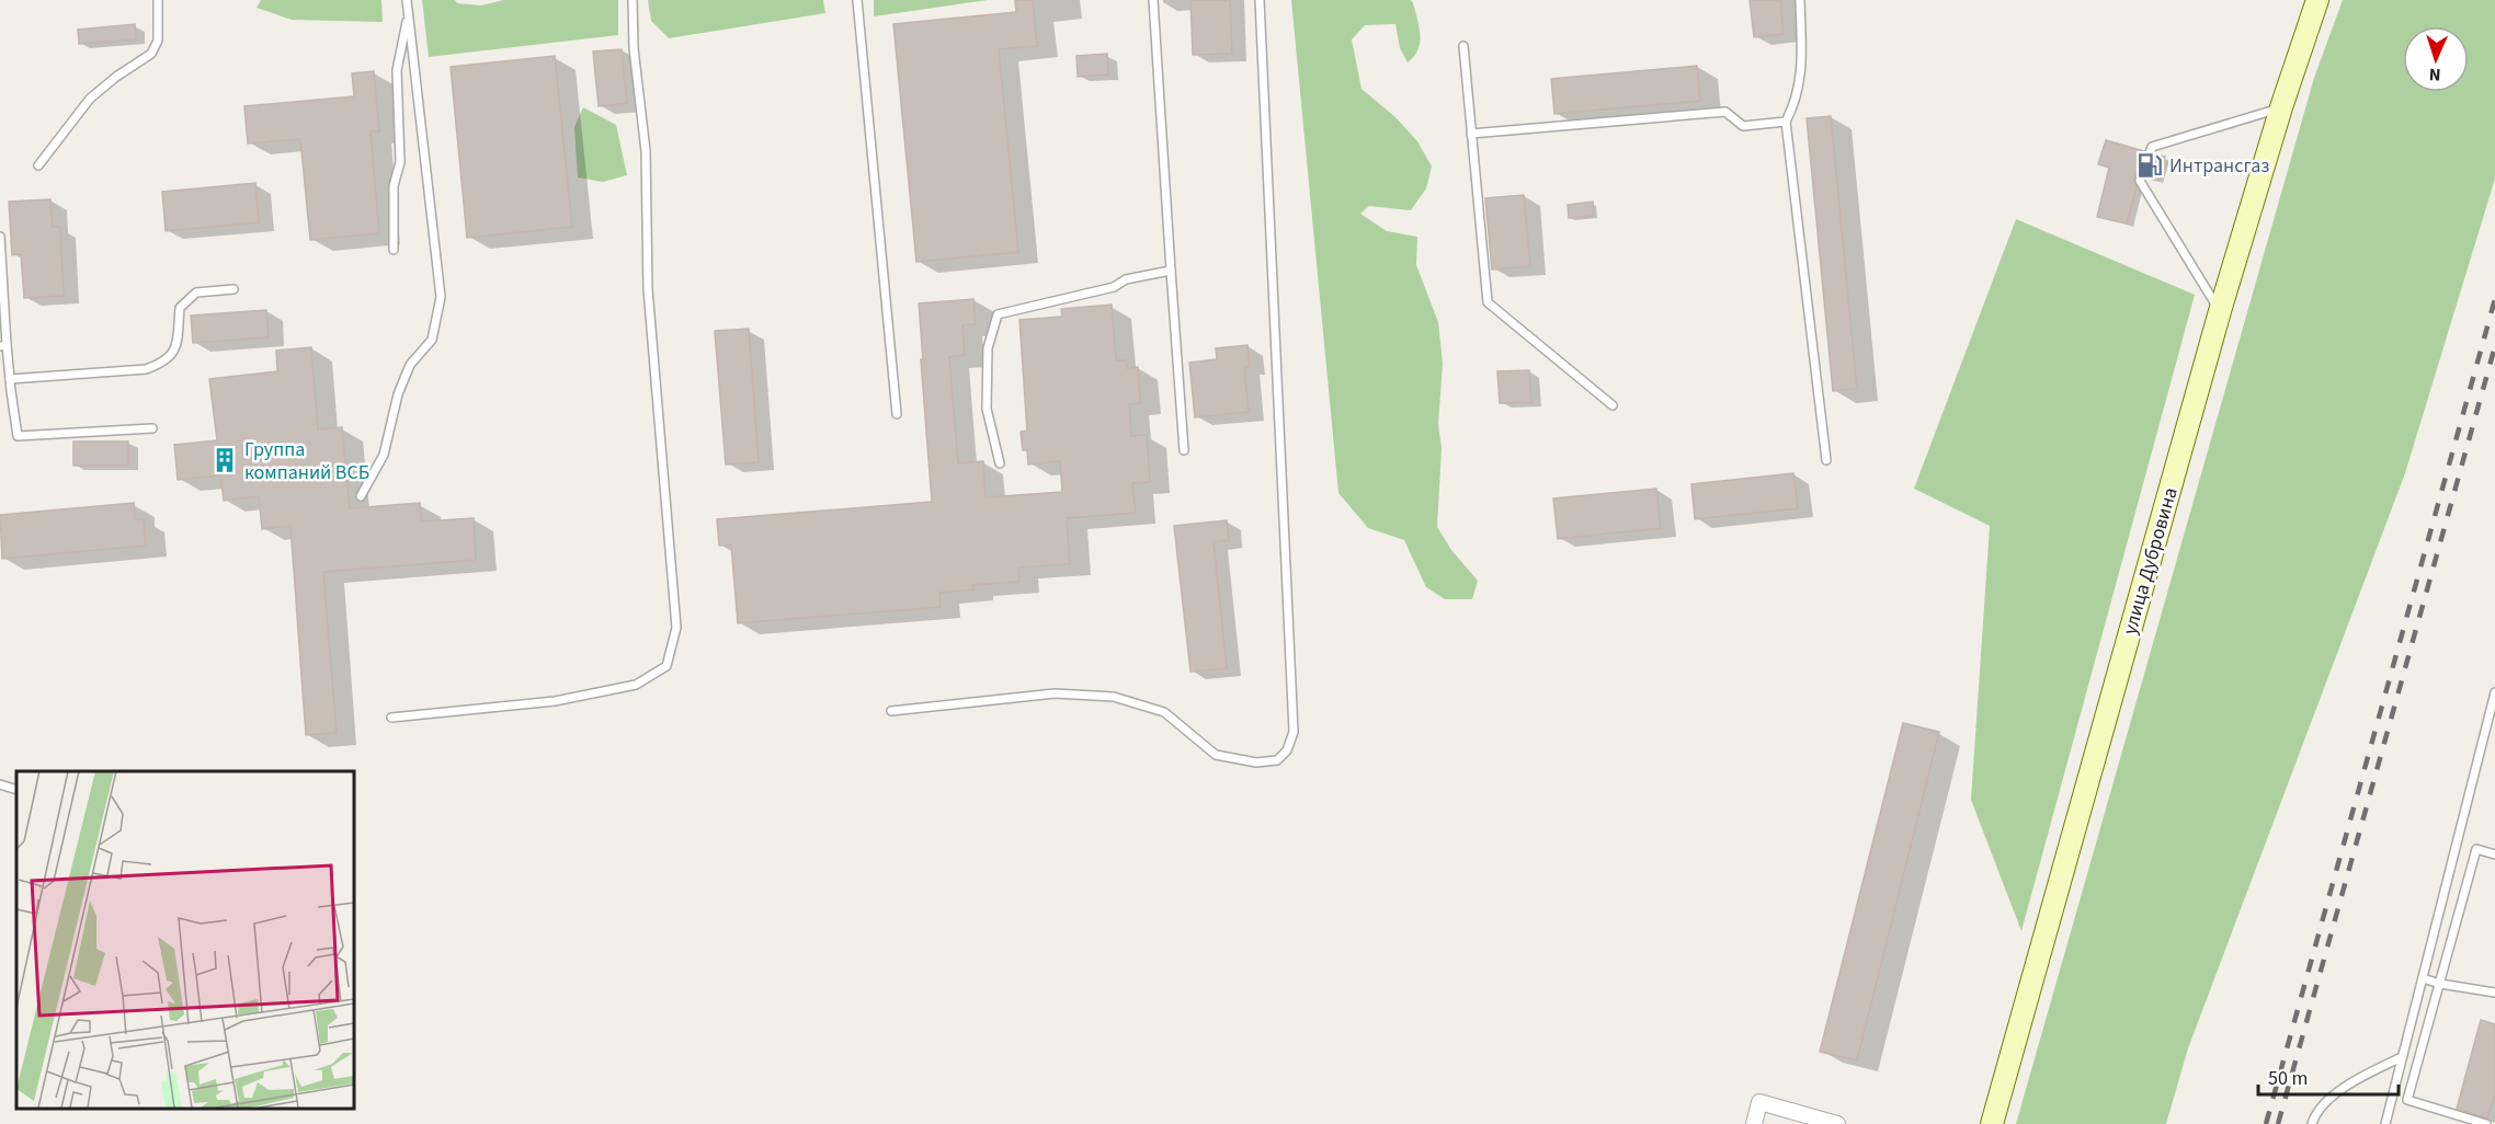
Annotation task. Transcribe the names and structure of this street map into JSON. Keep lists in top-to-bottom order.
{
  "streets": {
    "main road": ["улица Дубровина"]
  },
  "places": {
    "fuel station": ["Интрансгаз"],
    "building": ["Группа компаний ВСБ"]
  },
  "scale_bar": "50 m",
  "north": "bottom"
}
